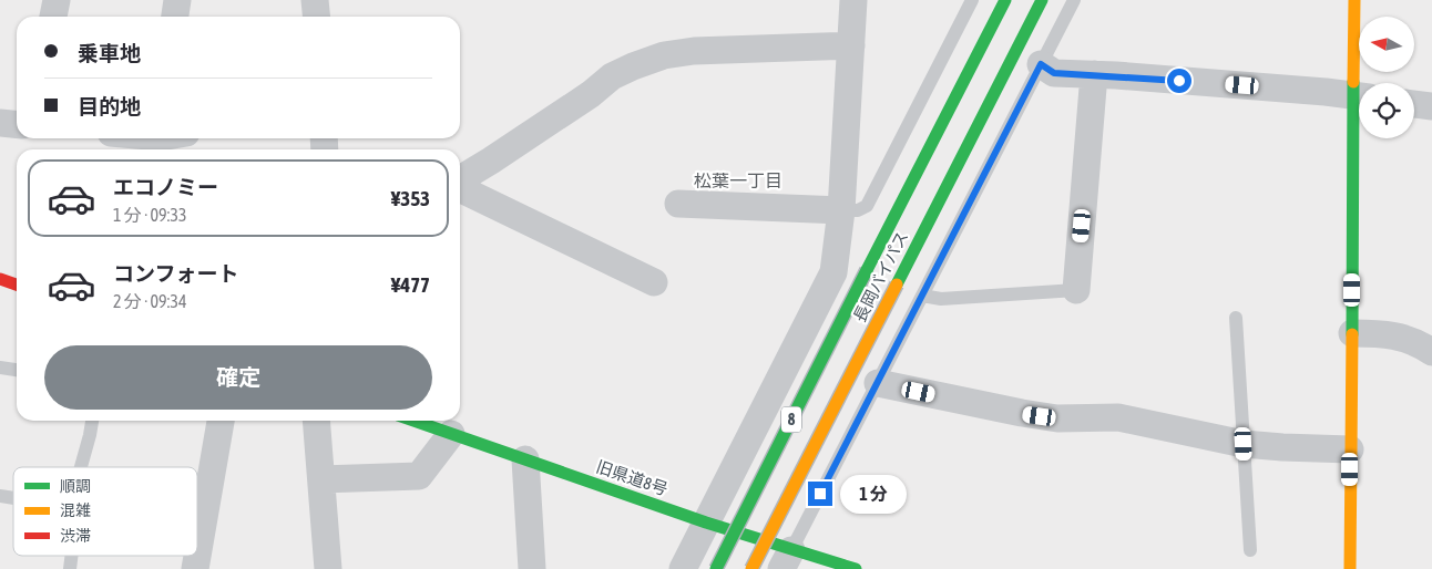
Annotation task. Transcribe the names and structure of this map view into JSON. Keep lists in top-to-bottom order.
{
  "streets": {
    "main road": ["長岡バイパス", "8", "旧県道8号"]
  },
  "districts": ["松葉一丁目"],
  "legend": ["順調", "混雑", "渋滞"],
  "north": "left",
  "page": {
    "banner": ["乗車地", "目的地"],
    "list": [
      {
        "name": "エコノミー",
        "note": "1 分 · 09:33",
        "value": "¥353"
      },
      {
        "name": "コンフォート",
        "note": "2 分 · 09:34",
        "value": "¥477"
      }
    ],
    "buttons": "確定",
    "bubble": "1 分"
  }
}
